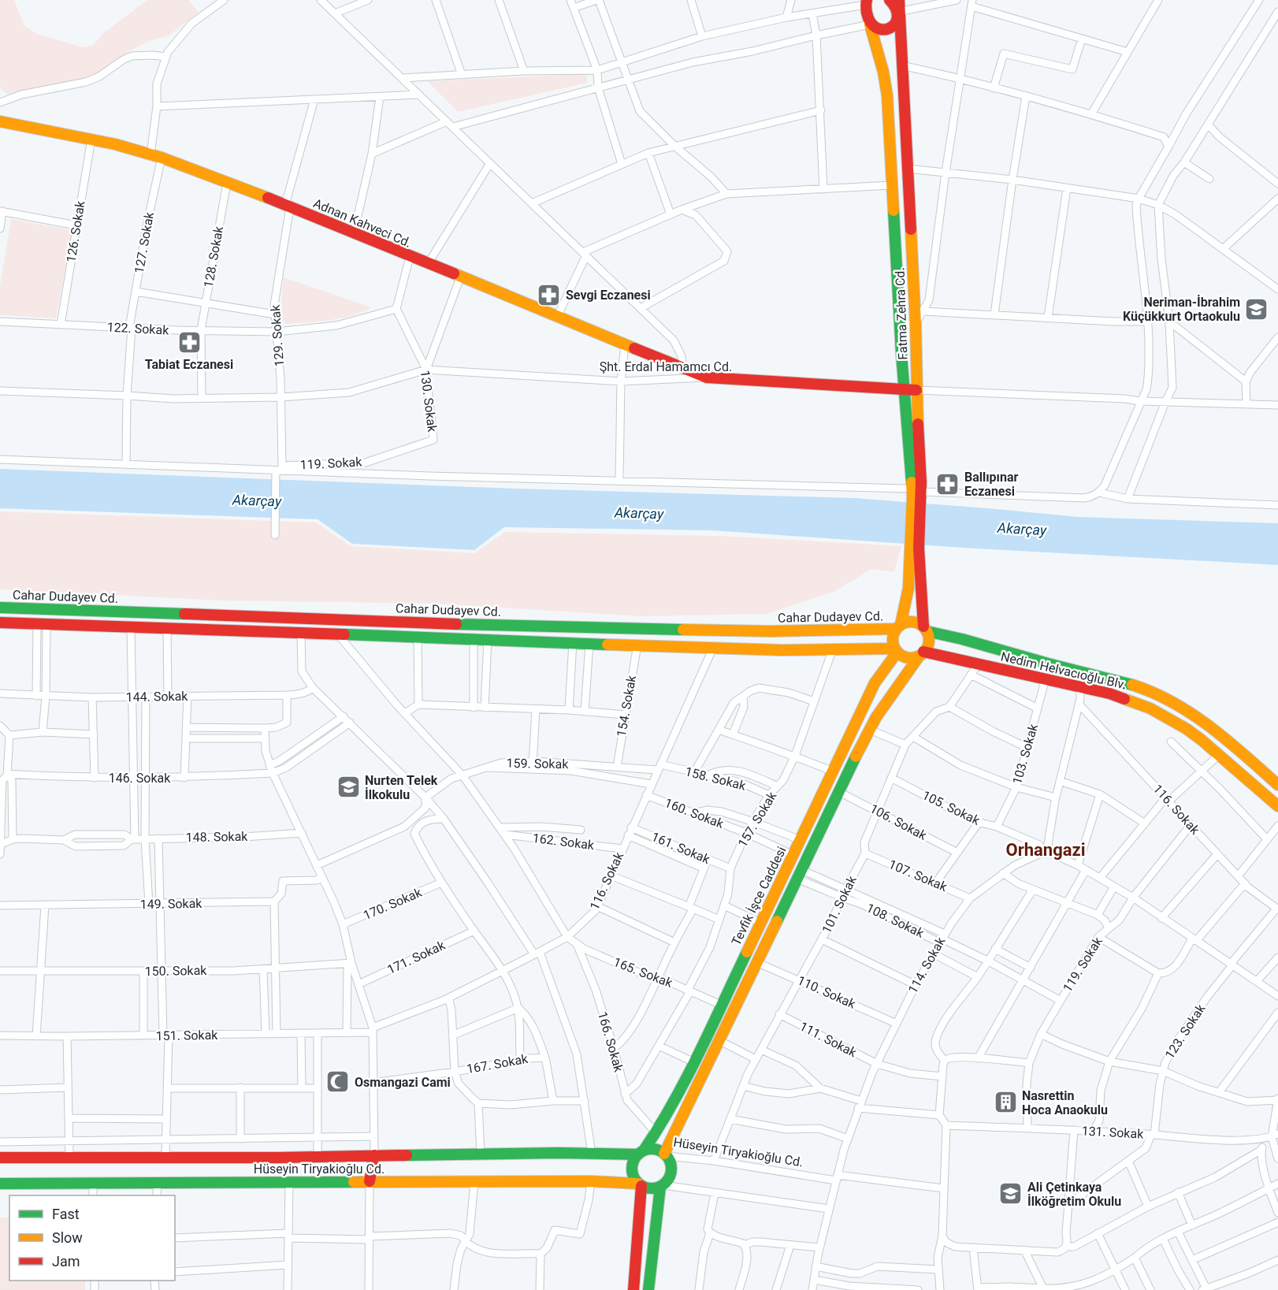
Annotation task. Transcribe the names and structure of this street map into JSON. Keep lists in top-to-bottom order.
{
  "streets": {
    "main road": [
      "Adnan Kahveci Cd.",
      "Fatma Zehra Cd.",
      "Şht. Erdal Hamamcı Cd.",
      "Cahar Dudayev Cd.",
      "Nedim Helvacıoğlu Blv.",
      "Tevfik İşce Caddesi",
      "Hüseyin Tiryakioğlu Cd."
    ],
    "street": [
      "126. Sokak",
      "127. Sokak",
      "128. Sokak",
      "122. Sokak",
      "129. Sokak",
      "130. Sokak",
      "119. Sokak",
      "144. Sokak",
      "154. Sokak",
      "103. Sokak",
      "159. Sokak",
      "146. Sokak",
      "158. Sokak",
      "105. Sokak",
      "116. Sokak",
      "160. Sokak",
      "157. Sokak",
      "106. Sokak",
      "148. Sokak",
      "162. Sokak",
      "161. Sokak",
      "107. Sokak",
      "149. Sokak",
      "170. Sokak",
      "101. Sokak",
      "108. Sokak",
      "171. Sokak",
      "114. Sokak",
      "150. Sokak",
      "165. Sokak",
      "110. Sokak",
      "123. Sokak",
      "151. Sokak",
      "111. Sokak",
      "166. Sokak",
      "167. Sokak",
      "131. Sokak"
    ]
  },
  "crossings": [
    ["Adnan Kahveci Cd.", "126. Sokak"],
    ["Adnan Kahveci Cd.", "127. Sokak"],
    ["Adnan Kahveci Cd.", "128. Sokak"],
    ["Adnan Kahveci Cd.", "129. Sokak"],
    ["Adnan Kahveci Cd.", "Şht. Erdal Hamamcı Cd."],
    ["126. Sokak", "122. Sokak"],
    ["127. Sokak", "122. Sokak"],
    ["127. Sokak", "Şht. Erdal Hamamcı Cd."],
    ["128. Sokak", "122. Sokak"],
    ["128. Sokak", "Şht. Erdal Hamamcı Cd."],
    ["Fatma Zehra Cd.", "Şht. Erdal Hamamcı Cd."],
    ["Fatma Zehra Cd.", "Cahar Dudayev Cd."],
    ["Fatma Zehra Cd.", "Nedim Helvacıoğlu Blv."],
    ["Fatma Zehra Cd.", "Tevfik İşce Caddesi"],
    ["122. Sokak", "129. Sokak"],
    ["122. Sokak", "130. Sokak"],
    ["129. Sokak", "Şht. Erdal Hamamcı Cd."],
    ["129. Sokak", "119. Sokak"],
    ["Şht. Erdal Hamamcı Cd.", "130. Sokak"],
    ["130. Sokak", "119. Sokak"],
    ["119. Sokak", "116. Sokak"],
    ["119. Sokak", "131. Sokak"],
    ["Cahar Dudayev Cd.", "Nedim Helvacıoğlu Blv."],
    ["Cahar Dudayev Cd.", "Tevfik İşce Caddesi"],
    ["Nedim Helvacıoğlu Blv.", "103. Sokak"],
    ["Nedim Helvacıoğlu Blv.", "Tevfik İşce Caddesi"],
    ["Nedim Helvacıoğlu Blv.", "101. Sokak"],
    ["154. Sokak", "159. Sokak"],
    ["103. Sokak", "105. Sokak"],
    ["159. Sokak", "158. Sokak"],
    ["159. Sokak", "116. Sokak"],
    ["158. Sokak", "116. Sokak"],
    ["158. Sokak", "157. Sokak"],
    ["105. Sokak", "101. Sokak"],
    ["116. Sokak", "160. Sokak"],
    ["116. Sokak", "162. Sokak"],
    ["116. Sokak", "161. Sokak"],
    ["116. Sokak", "165. Sokak"],
    ["116. Sokak", "123. Sokak"],
    ["116. Sokak", "151. Sokak"],
    ["160. Sokak", "157. Sokak"],
    ["160. Sokak", "Tevfik İşce Caddesi"],
    ["157. Sokak", "161. Sokak"],
    ["157. Sokak", "165. Sokak"],
    ["157. Sokak", "166. Sokak"],
    ["106. Sokak", "Tevfik İşce Caddesi"],
    ["106. Sokak", "101. Sokak"],
    ["107. Sokak", "101. Sokak"],
    ["107. Sokak", "114. Sokak"],
    ["Tevfik İşce Caddesi", "108. Sokak"],
    ["Tevfik İşce Caddesi", "165. Sokak"],
    ["Tevfik İşce Caddesi", "110. Sokak"],
    ["Tevfik İşce Caddesi", "166. Sokak"],
    ["Tevfik İşce Caddesi", "Hüseyin Tiryakioğlu Cd."],
    ["101. Sokak", "108. Sokak"],
    ["101. Sokak", "110. Sokak"],
    ["101. Sokak", "111. Sokak"],
    ["101. Sokak", "Hüseyin Tiryakioğlu Cd."],
    ["108. Sokak", "114. Sokak"],
    ["114. Sokak", "110. Sokak"],
    ["114. Sokak", "111. Sokak"],
    ["114. Sokak", "Hüseyin Tiryakioğlu Cd."],
    ["165. Sokak", "166. Sokak"],
    ["123. Sokak", "131. Sokak"]
  ],
  "districts": ["Orhangazi"],
  "water": ["Akarçay"],
  "places": {
    "pharmacy": ["Sevgi Eczanesi", "Tabiat Eczanesi", "Ballıpınar Eczanesi"],
    "school or university": ["Neriman-İbrahim Küçükkurt Ortaokulu", "Nurten Telek İlkokulu", "Ali Çetinkaya İlköğretim Okulu"],
    "mosque": ["Osmangazi Cami"],
    "building": ["Nasrettin Hoca Anaokulu"]
  },
  "legend": ["Fast", "Slow", "Jam"]
}
